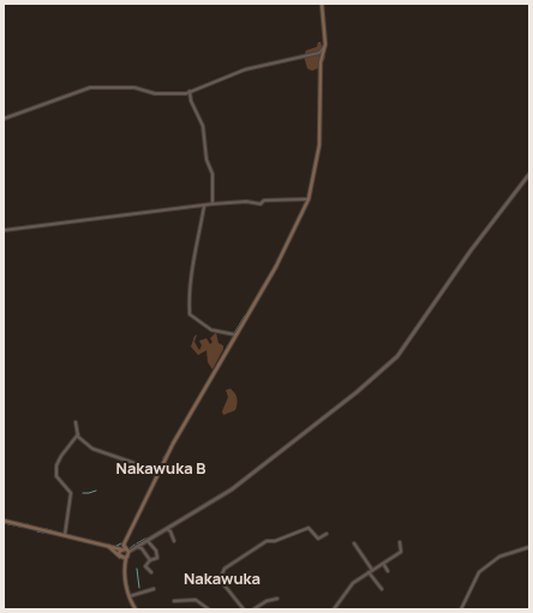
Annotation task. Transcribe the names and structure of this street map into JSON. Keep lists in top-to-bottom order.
{
  "districts": ["Nakawuka B", "Nakawuka"]
}
